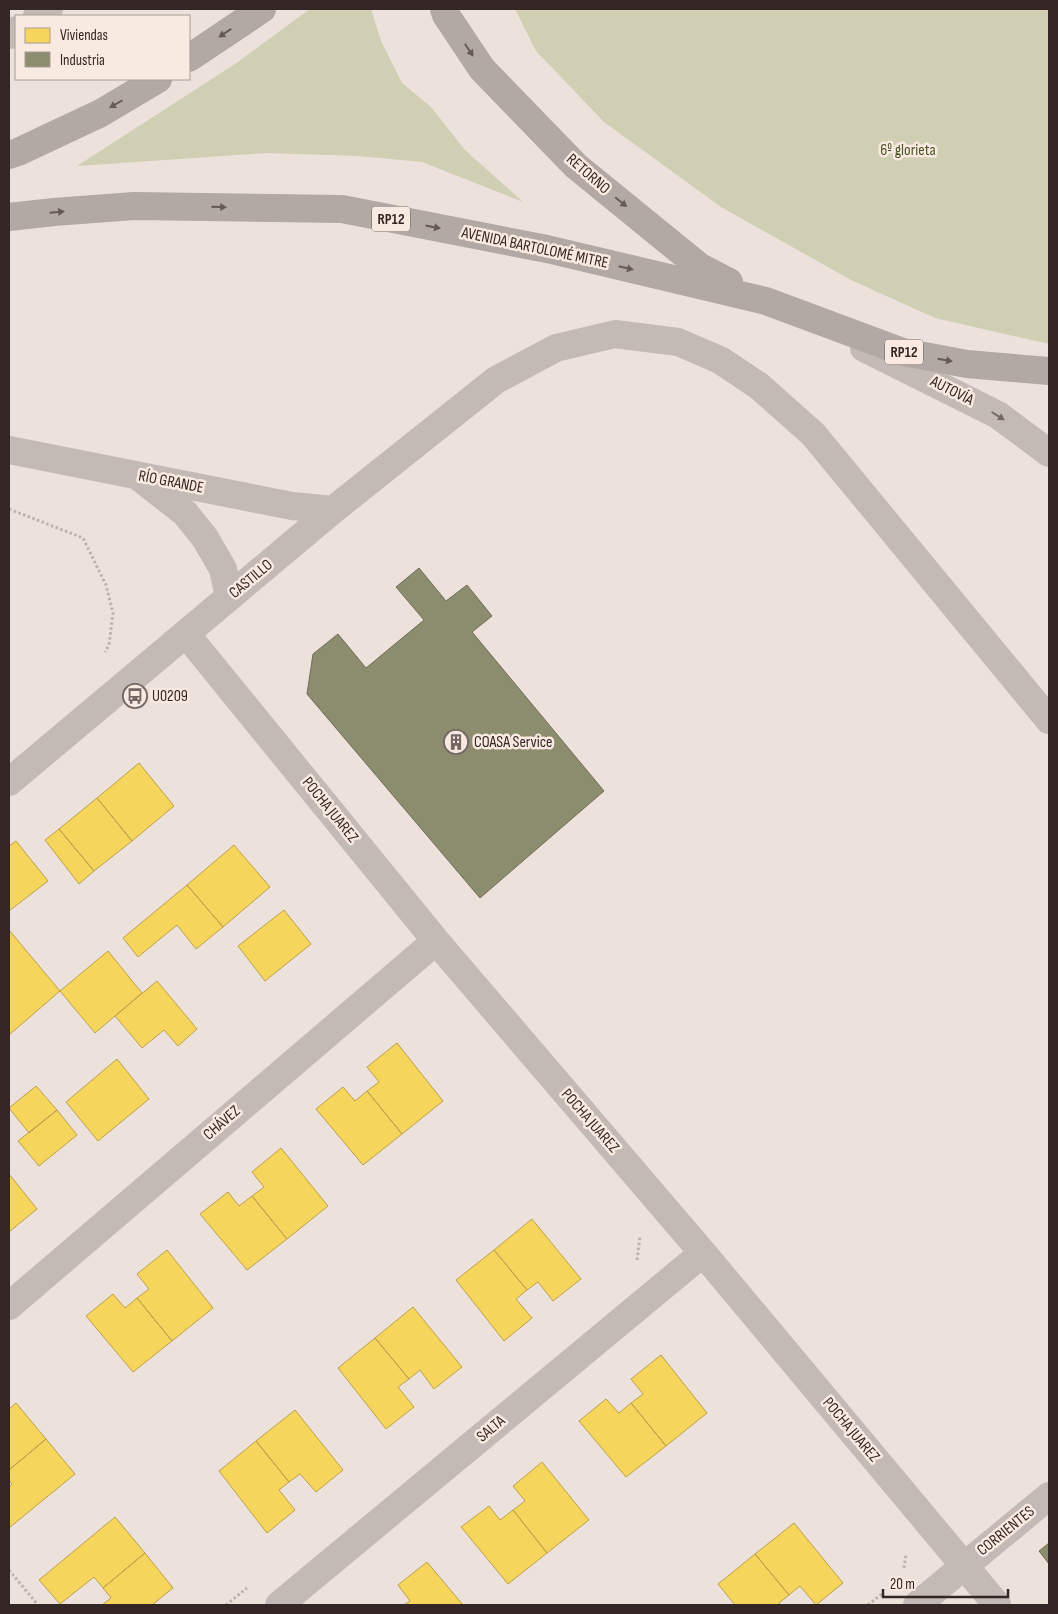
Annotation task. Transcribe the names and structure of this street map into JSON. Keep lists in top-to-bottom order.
{
  "streets": {
    "main road": ["RETORNO", "RP12", "AVENIDA BARTOLOMÉ MITRE"],
    "street": [
      "AUTOVÍA",
      "RÍO GRANDE",
      "CASTILLO",
      "POCHA JUAREZ",
      "CHÁVEZ",
      "SALTA",
      "CORRIENTES"
    ]
  },
  "crossings": [
    ["RETORNO", "AVENIDA BARTOLOMÉ MITRE"],
    ["RETORNO", "AUTOVÍA"],
    ["AVENIDA BARTOLOMÉ MITRE", "AUTOVÍA"],
    ["RÍO GRANDE", "CASTILLO"],
    ["CASTILLO", "POCHA JUAREZ"],
    ["POCHA JUAREZ", "CHÁVEZ"],
    ["POCHA JUAREZ", "SALTA"],
    ["POCHA JUAREZ", "CORRIENTES"]
  ],
  "one_way": ["RETORNO", "AVENIDA BARTOLOMÉ MITRE", "AUTOVÍA"],
  "parks": ["6º glorieta"],
  "places": {
    "bus stop": ["U0209"],
    "building": ["COASA Service"]
  },
  "legend": ["Viviendas", "Industria"],
  "scale_bar": "20 m"
}
